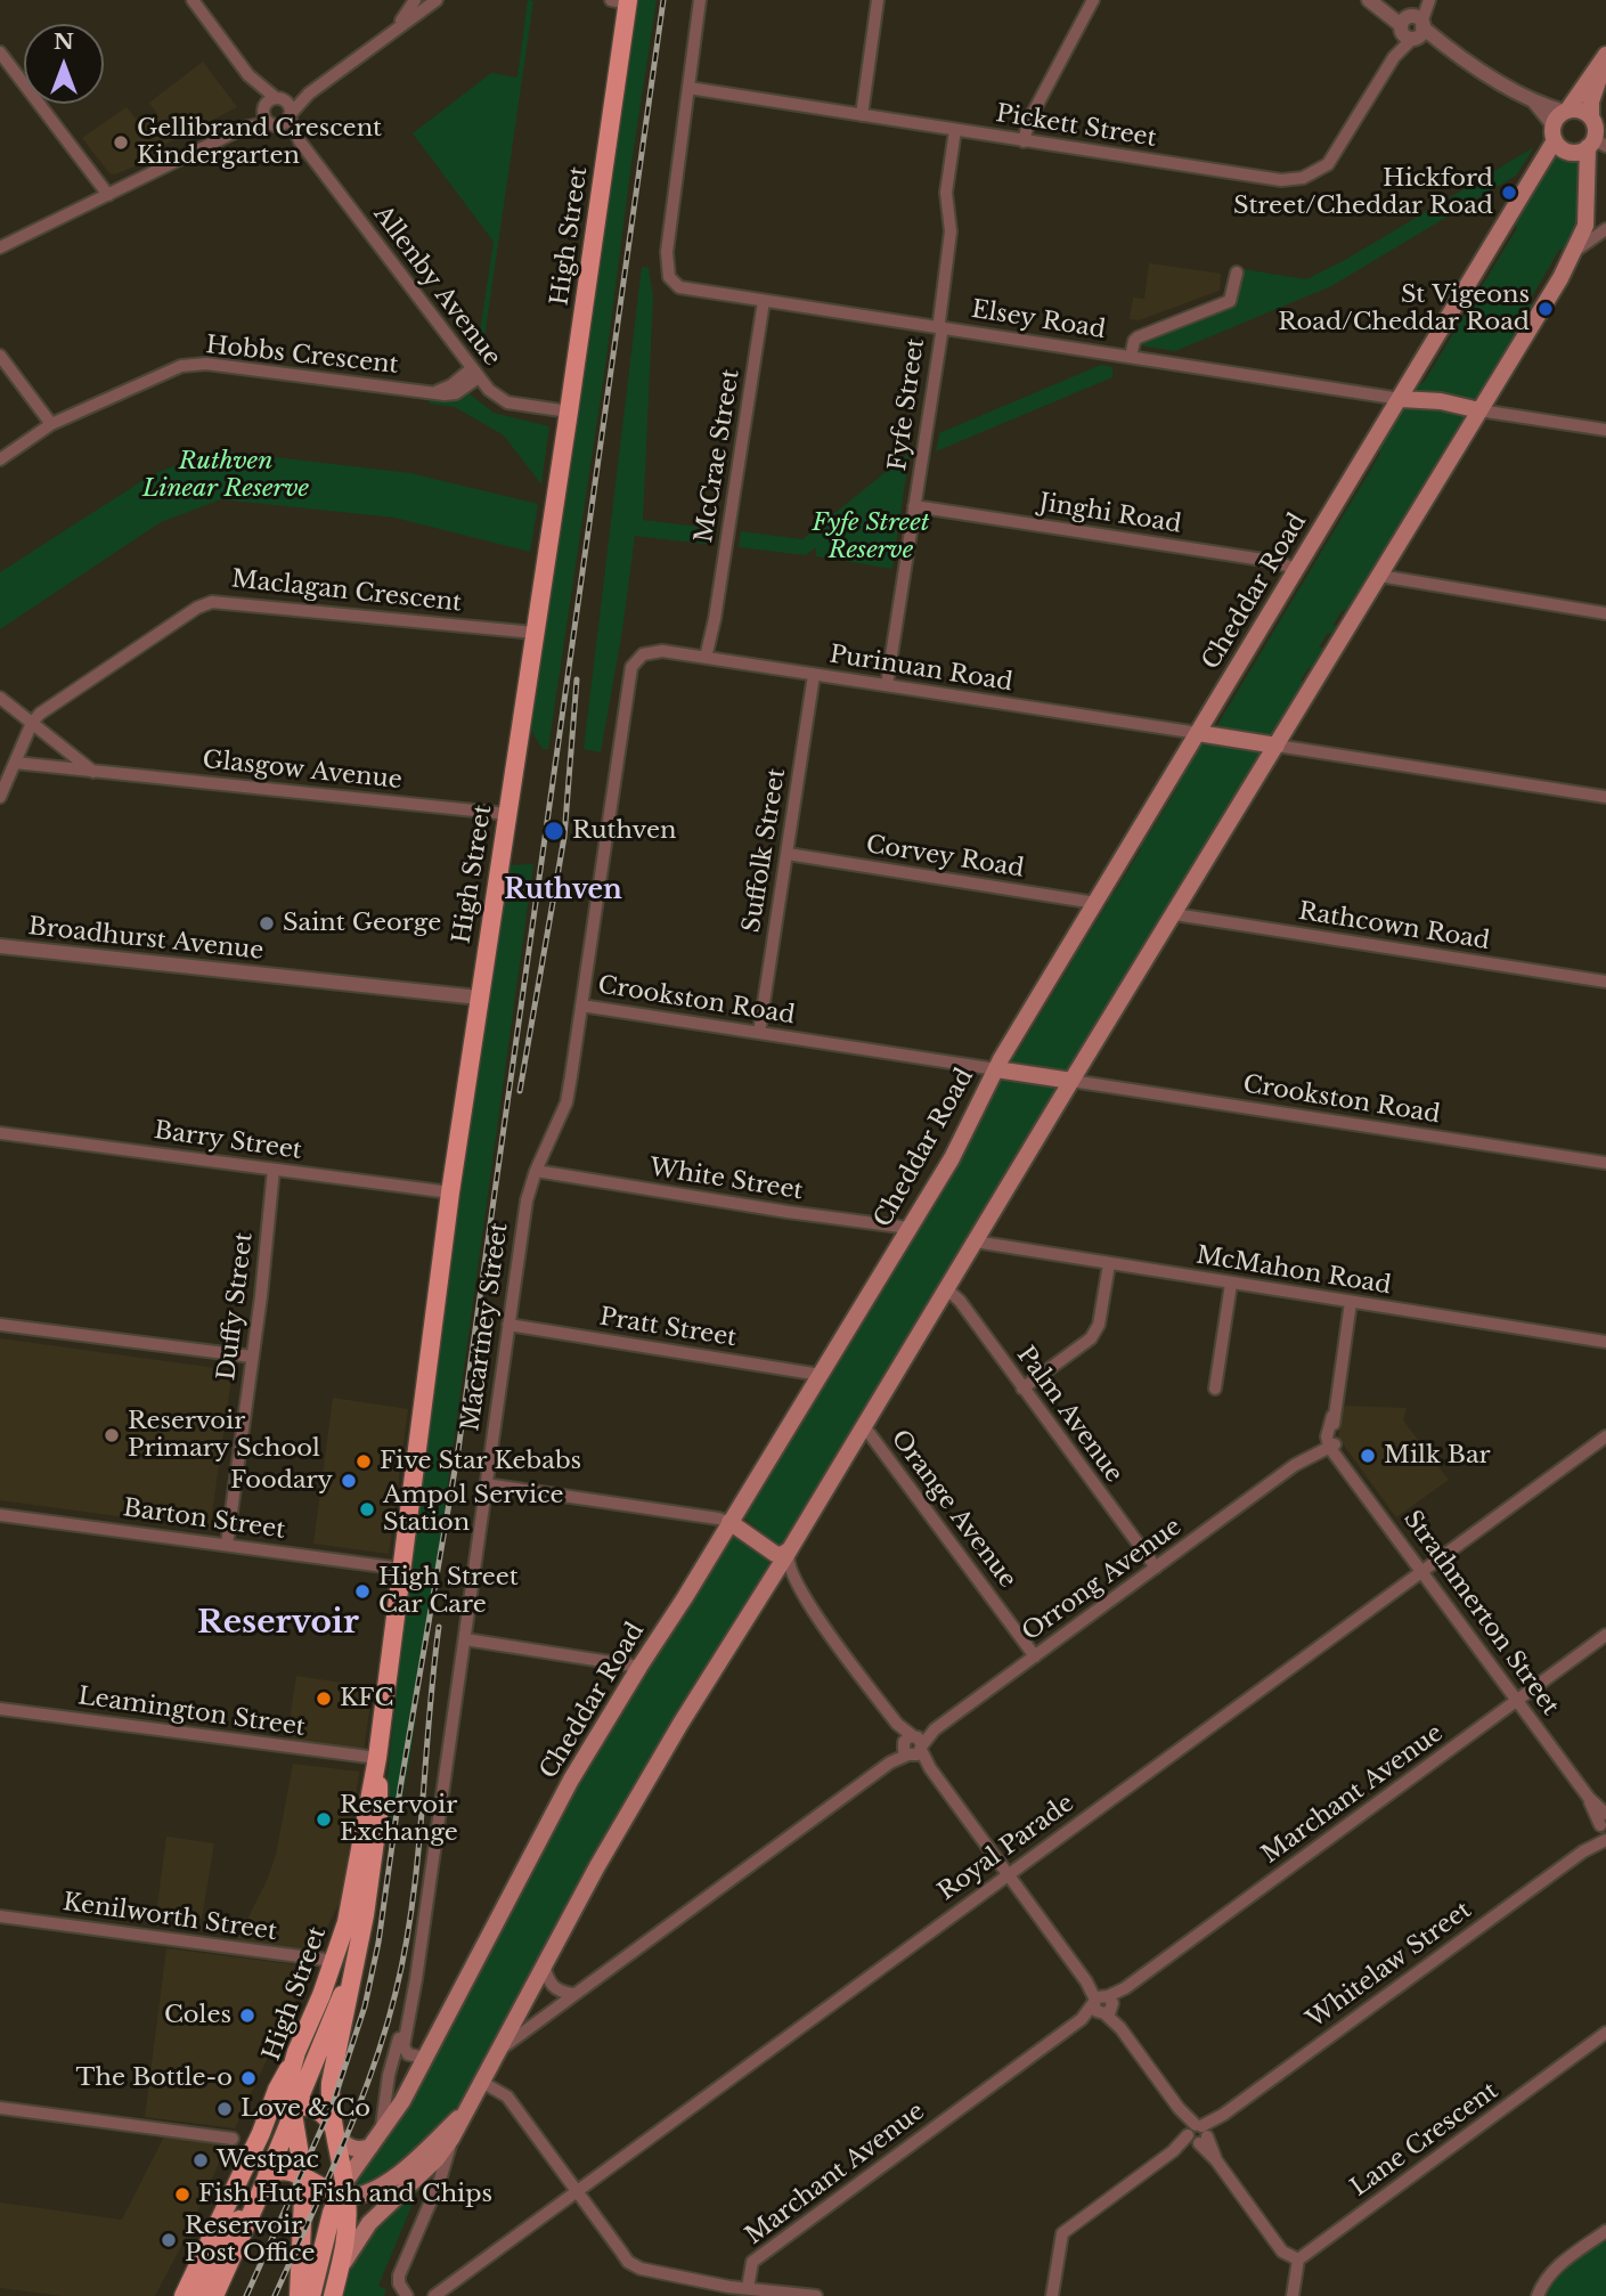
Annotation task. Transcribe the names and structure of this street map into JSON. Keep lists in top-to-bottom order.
{
  "streets": {
    "main road": ["High Street", "Cheddar Road"],
    "street": [
      "Pickett Street",
      "Allenby Avenue",
      "Elsey Road",
      "Hobbs Crescent",
      "Fyfe Street",
      "McCrae Street",
      "Jinghi Road",
      "Maclagan Crescent",
      "Purinuan Road",
      "Glasgow Avenue",
      "Suffolk Street",
      "Corvey Road",
      "Rathcown Road",
      "Broadhurst Avenue",
      "Crookston Road",
      "Barry Street",
      "White Street",
      "McMahon Road",
      "Duffy Street",
      "Macartney Street",
      "Pratt Street",
      "Palm Avenue",
      "Orange Avenue",
      "Barton Street",
      "Orrong Avenue",
      "Strathmerton Street",
      "Leamington Street",
      "Marchant Avenue",
      "Royal Parade",
      "Kenilworth Street",
      "Whitelaw Street",
      "Lane Crescent"
    ]
  },
  "crossings": [
    ["Pickett Street", "Elsey Road"],
    ["Pickett Street", "Fyfe Street"],
    ["High Street", "Allenby Avenue"],
    ["High Street", "Maclagan Crescent"],
    ["High Street", "Cheddar Road"],
    ["High Street", "Glasgow Avenue"],
    ["High Street", "Broadhurst Avenue"],
    ["High Street", "Barry Street"],
    ["High Street", "Barton Street"],
    ["High Street", "Leamington Street"],
    ["High Street", "Kenilworth Street"],
    ["Allenby Avenue", "Hobbs Crescent"],
    ["Elsey Road", "Fyfe Street"],
    ["Elsey Road", "McCrae Street"],
    ["Elsey Road", "Cheddar Road"],
    ["Fyfe Street", "Jinghi Road"],
    ["Fyfe Street", "Purinuan Road"],
    ["McCrae Street", "Purinuan Road"],
    ["Jinghi Road", "Cheddar Road"],
    ["Maclagan Crescent", "Glasgow Avenue"],
    ["Cheddar Road", "Purinuan Road"],
    ["Cheddar Road", "Corvey Road"],
    ["Cheddar Road", "Crookston Road"],
    ["Cheddar Road", "White Street"],
    ["Cheddar Road", "Macartney Street"],
    ["Cheddar Road", "Pratt Street"],
    ["Purinuan Road", "Suffolk Street"],
    ["Purinuan Road", "Macartney Street"],
    ["Suffolk Street", "Corvey Road"],
    ["Suffolk Street", "Crookston Road"],
    ["Crookston Road", "Macartney Street"],
    ["Barry Street", "Duffy Street"],
    ["White Street", "Macartney Street"],
    ["Duffy Street", "Barton Street"],
    ["Macartney Street", "Pratt Street"],
    ["Palm Avenue", "Orrong Avenue"],
    ["Orange Avenue", "Orrong Avenue"],
    ["Orrong Avenue", "Strathmerton Street"],
    ["Strathmerton Street", "Marchant Avenue"],
    ["Strathmerton Street", "Royal Parade"],
    ["Strathmerton Street", "Whitelaw Street"]
  ],
  "districts": ["Ruthven", "Reservoir"],
  "parks": ["Ruthven Linear Reserve", "Fyfe Street Reserve"],
  "places": [
    "Gellibrand Crescent Kindergarten",
    "Hickford Street/Cheddar Road",
    "St Vigeons Road/Cheddar Road",
    "Ruthven",
    "Saint George",
    "Reservoir Primary School",
    "Milk Bar",
    "Five Star Kebabs",
    "Foodary",
    "Ampol Service Station",
    "High Street Car Care",
    "KFC",
    "Reservoir Exchange",
    "Coles",
    "The Bottle-o",
    "Love & Co",
    "Westpac",
    "Fish Hut Fish and Chips",
    "Reservoir Post Office"
  ],
  "north": "top"
}
